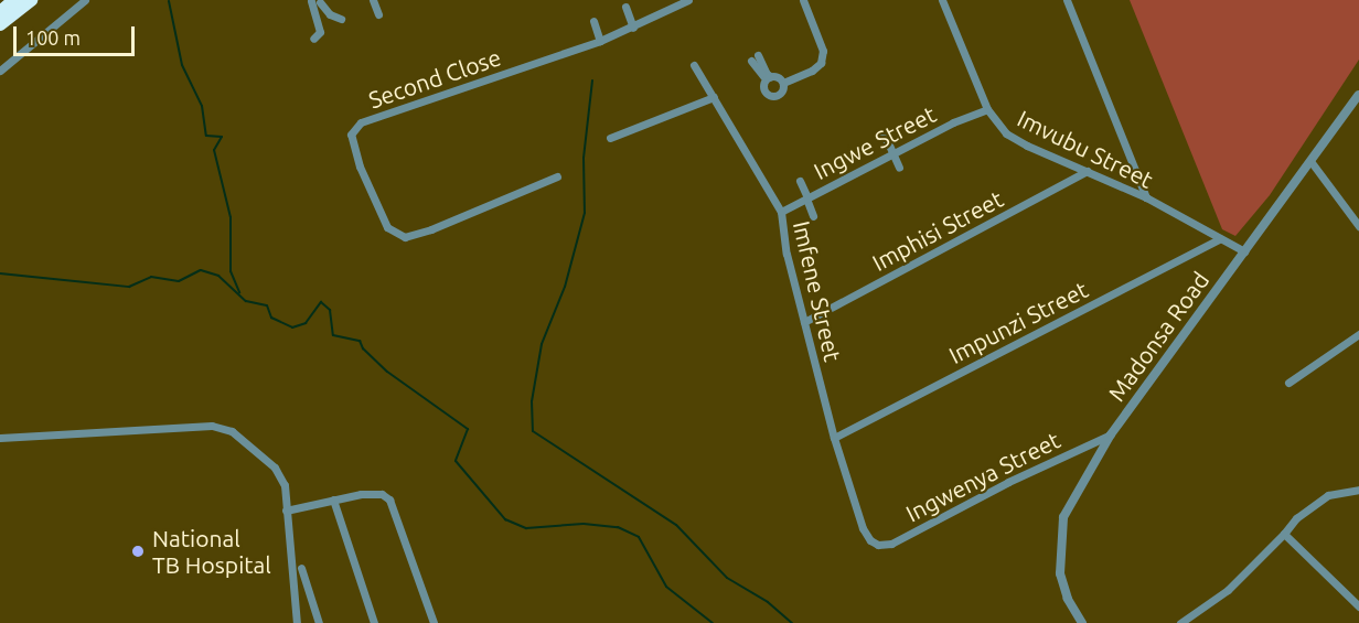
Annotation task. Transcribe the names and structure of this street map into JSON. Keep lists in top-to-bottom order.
{
  "streets": {
    "street": [
      "Second Close",
      "Ingwe Street",
      "Imvubu Street",
      "Imphisi Street",
      "Imfene Street",
      "Impunzi Street",
      "Madonsa Road",
      "Ingwenya Street"
    ]
  },
  "crossings": [
    ["Ingwe Street", "Imvubu Street"],
    ["Ingwe Street", "Imfene Street"],
    ["Imvubu Street", "Imphisi Street"],
    ["Imvubu Street", "Impunzi Street"],
    ["Imvubu Street", "Madonsa Road"],
    ["Imphisi Street", "Imfene Street"],
    ["Imfene Street", "Impunzi Street"],
    ["Imfene Street", "Ingwenya Street"],
    ["Madonsa Road", "Ingwenya Street"]
  ],
  "places": ["National TB Hospital"],
  "scale_bar": "100 m"
}
